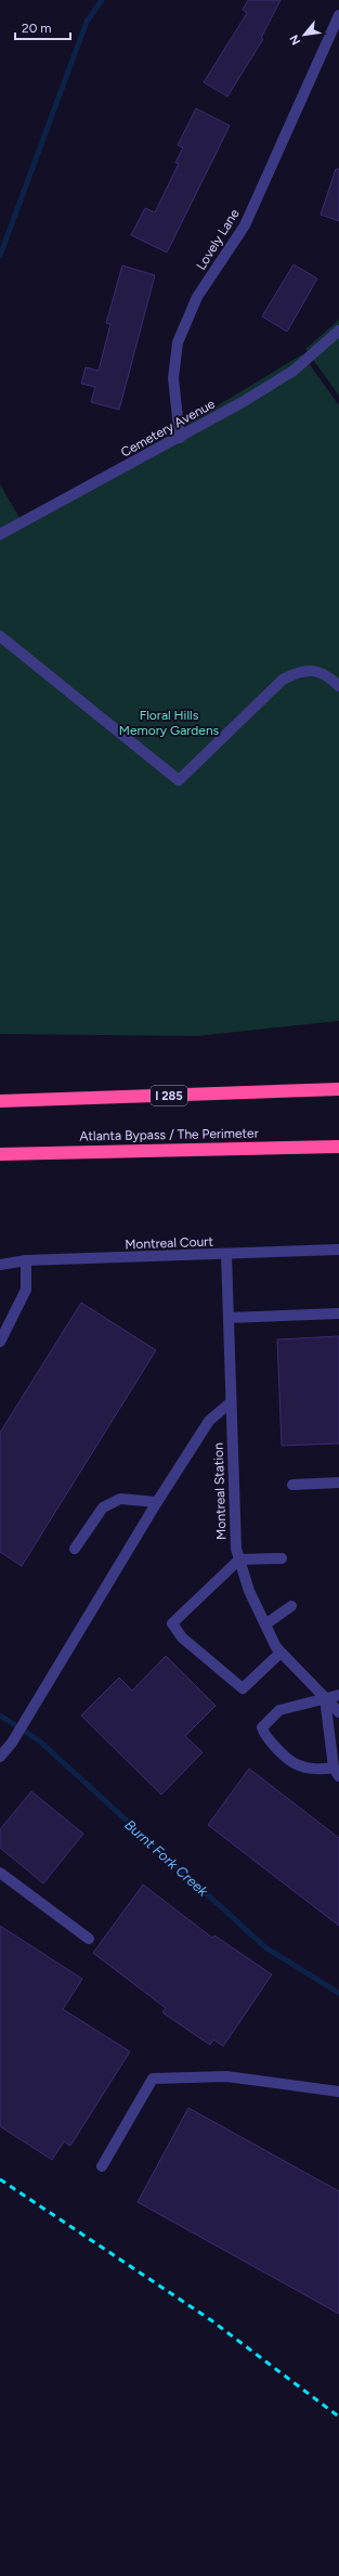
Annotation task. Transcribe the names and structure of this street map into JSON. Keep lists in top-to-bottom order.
{
  "streets": {
    "highway": ["I 285", "Atlanta Bypass / The Perimeter"],
    "street": [
      "Lovely Lane",
      "Cemetery Avenue",
      "Montreal Court",
      "Montreal Station"
    ]
  },
  "crossings": [
    ["Lovely Lane", "Cemetery Avenue"],
    ["Montreal Court", "Montreal Station"]
  ],
  "water": ["Burnt Fork Creek"],
  "parks": ["Floral Hills Memory Gardens"],
  "scale_bar": "20 m",
  "north": "bottom left"
}
